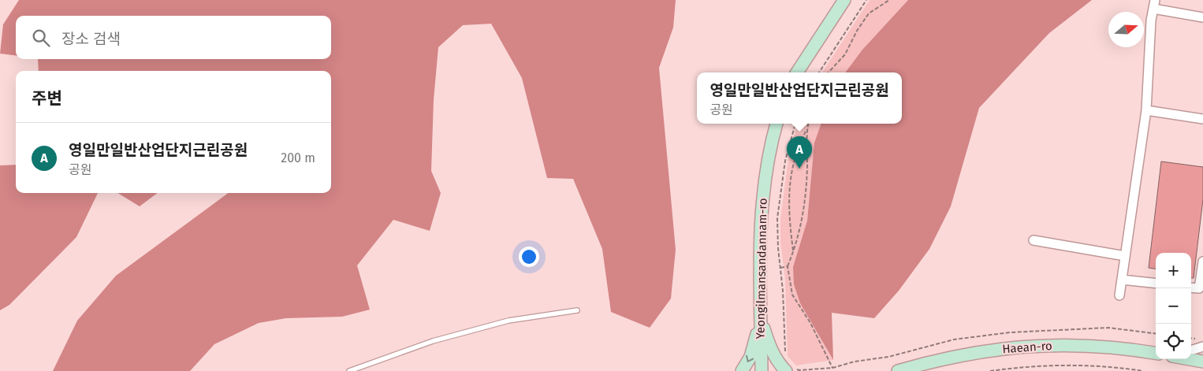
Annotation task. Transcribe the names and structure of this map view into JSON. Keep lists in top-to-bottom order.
{
  "streets": {
    "street": ["Yeongilmansandannam-ro", "Haean-ro"]
  },
  "north": "right",
  "page": {
    "search": "장소 검색",
    "heading": "주변",
    "popup": ["영일만일반산업단지근린공원", "공원"],
    "list": [
      {
        "mark": "A",
        "name": "영일만일반산업단지근린공원",
        "note": "공원",
        "value": "200 m"
      }
    ],
    "pins": "A",
    "map_buttons": ["+", "−"]
  }
}
